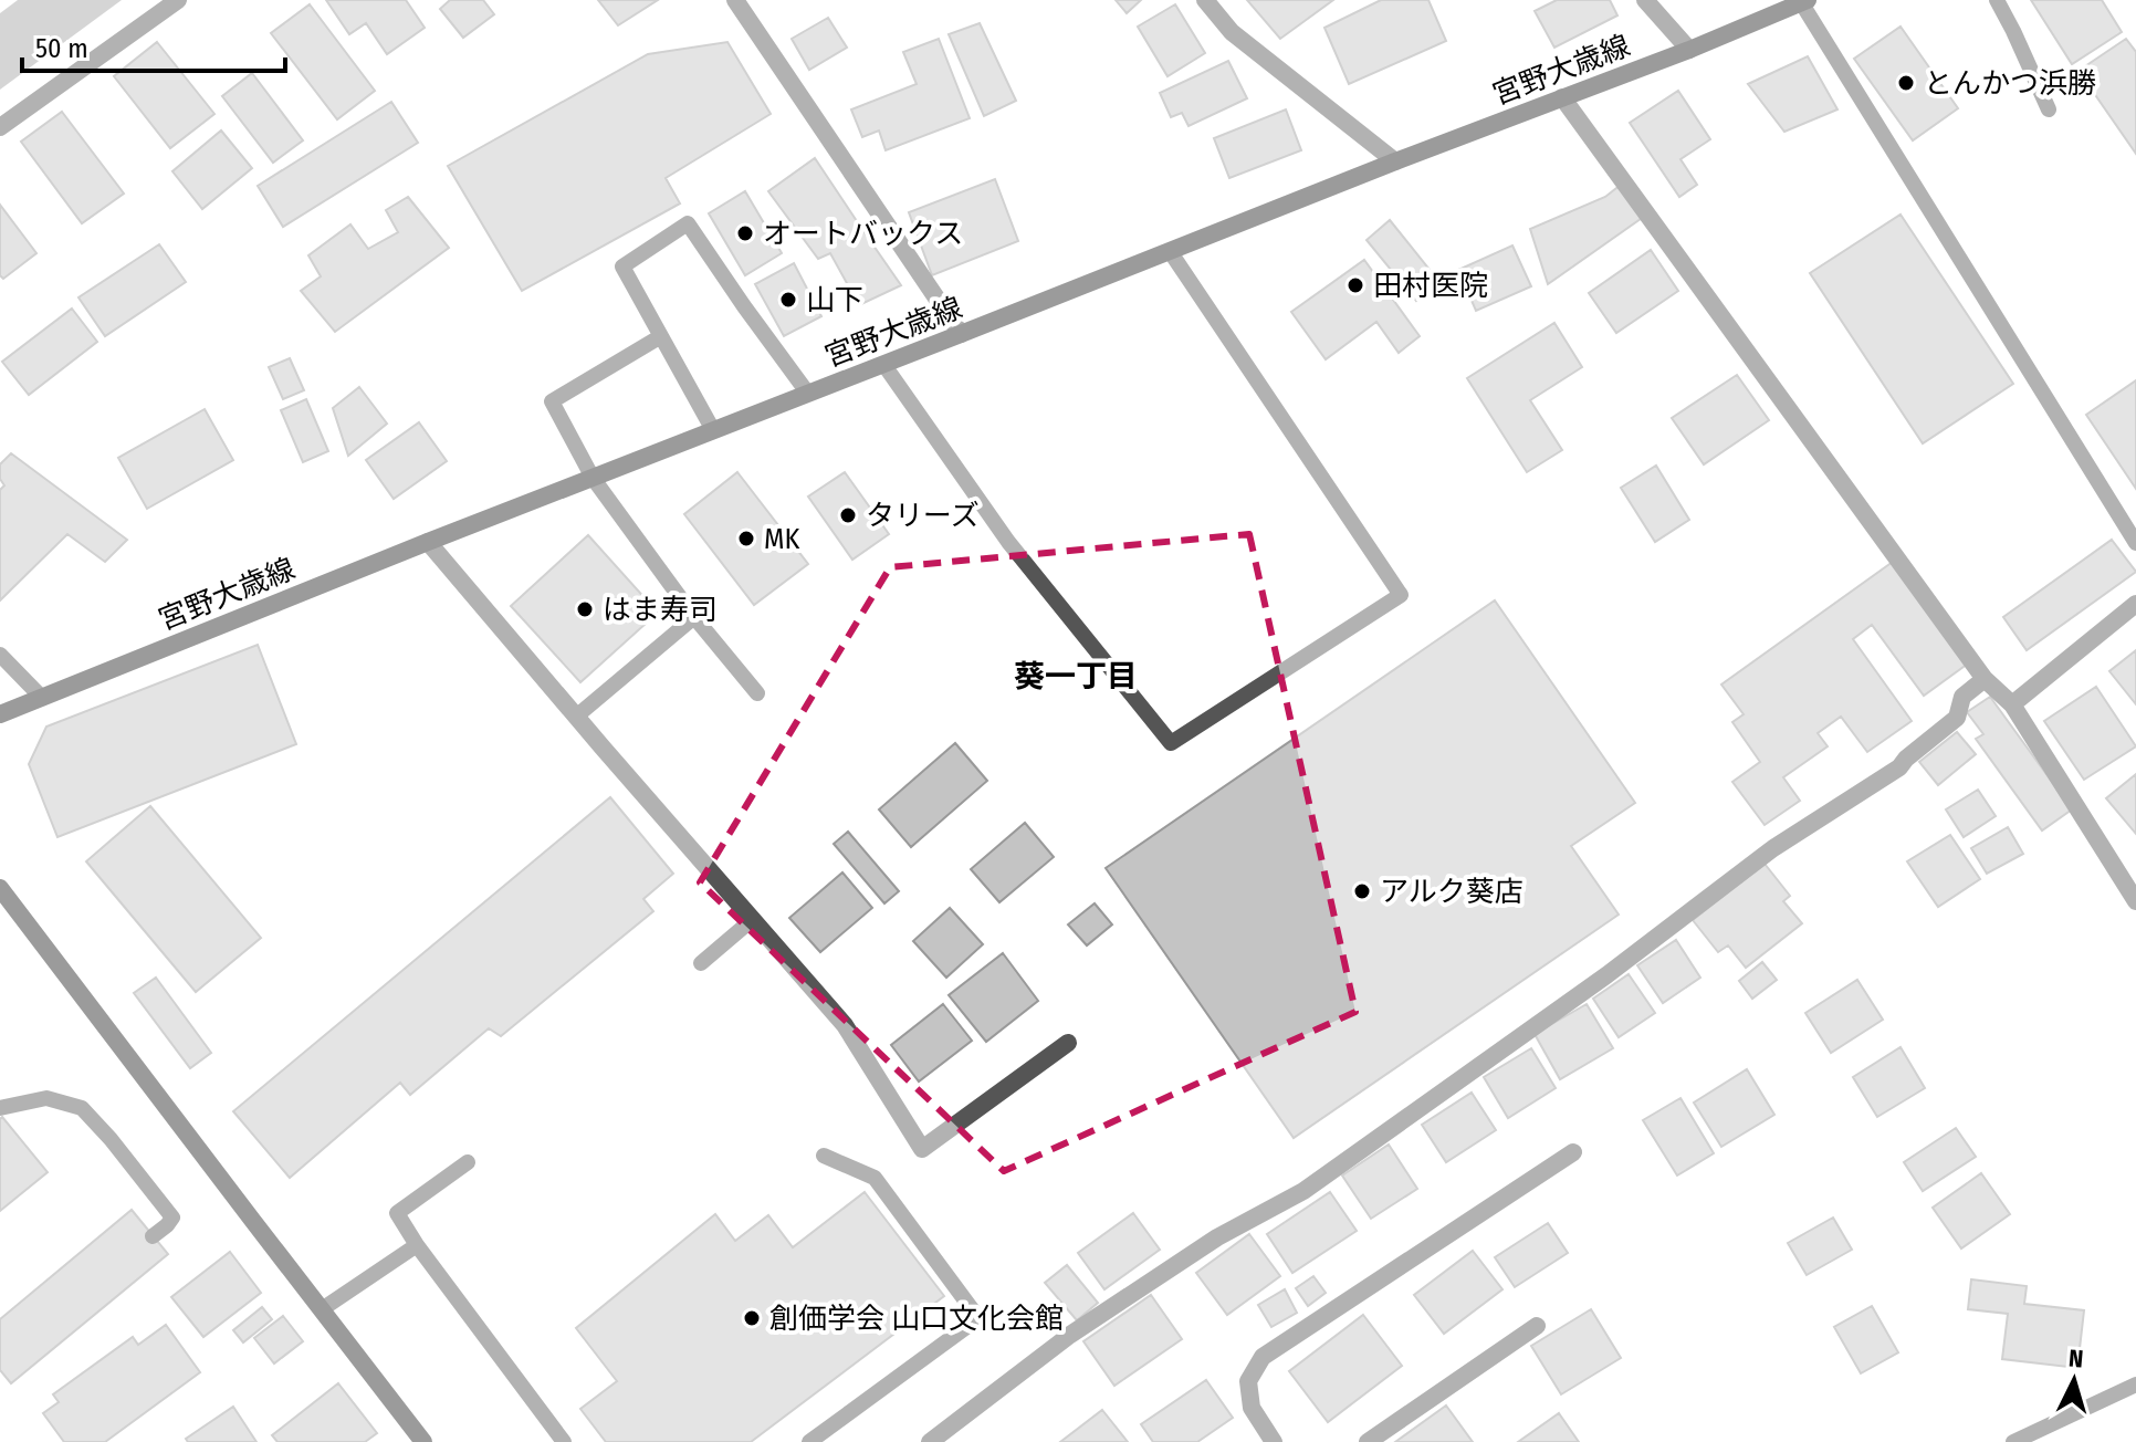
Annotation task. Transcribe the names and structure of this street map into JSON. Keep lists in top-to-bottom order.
{
  "streets": {
    "main road": ["宮野大歳線"]
  },
  "districts": ["葵一丁目"],
  "places": [
    "とんかつ浜勝",
    "オートバックス",
    "田村医院",
    "山下",
    "タリーズ",
    "MK",
    "はま寿司",
    "アルク葵店",
    "創価学会 山口文化会館"
  ],
  "scale_bar": "50 m",
  "north": "top"
}
